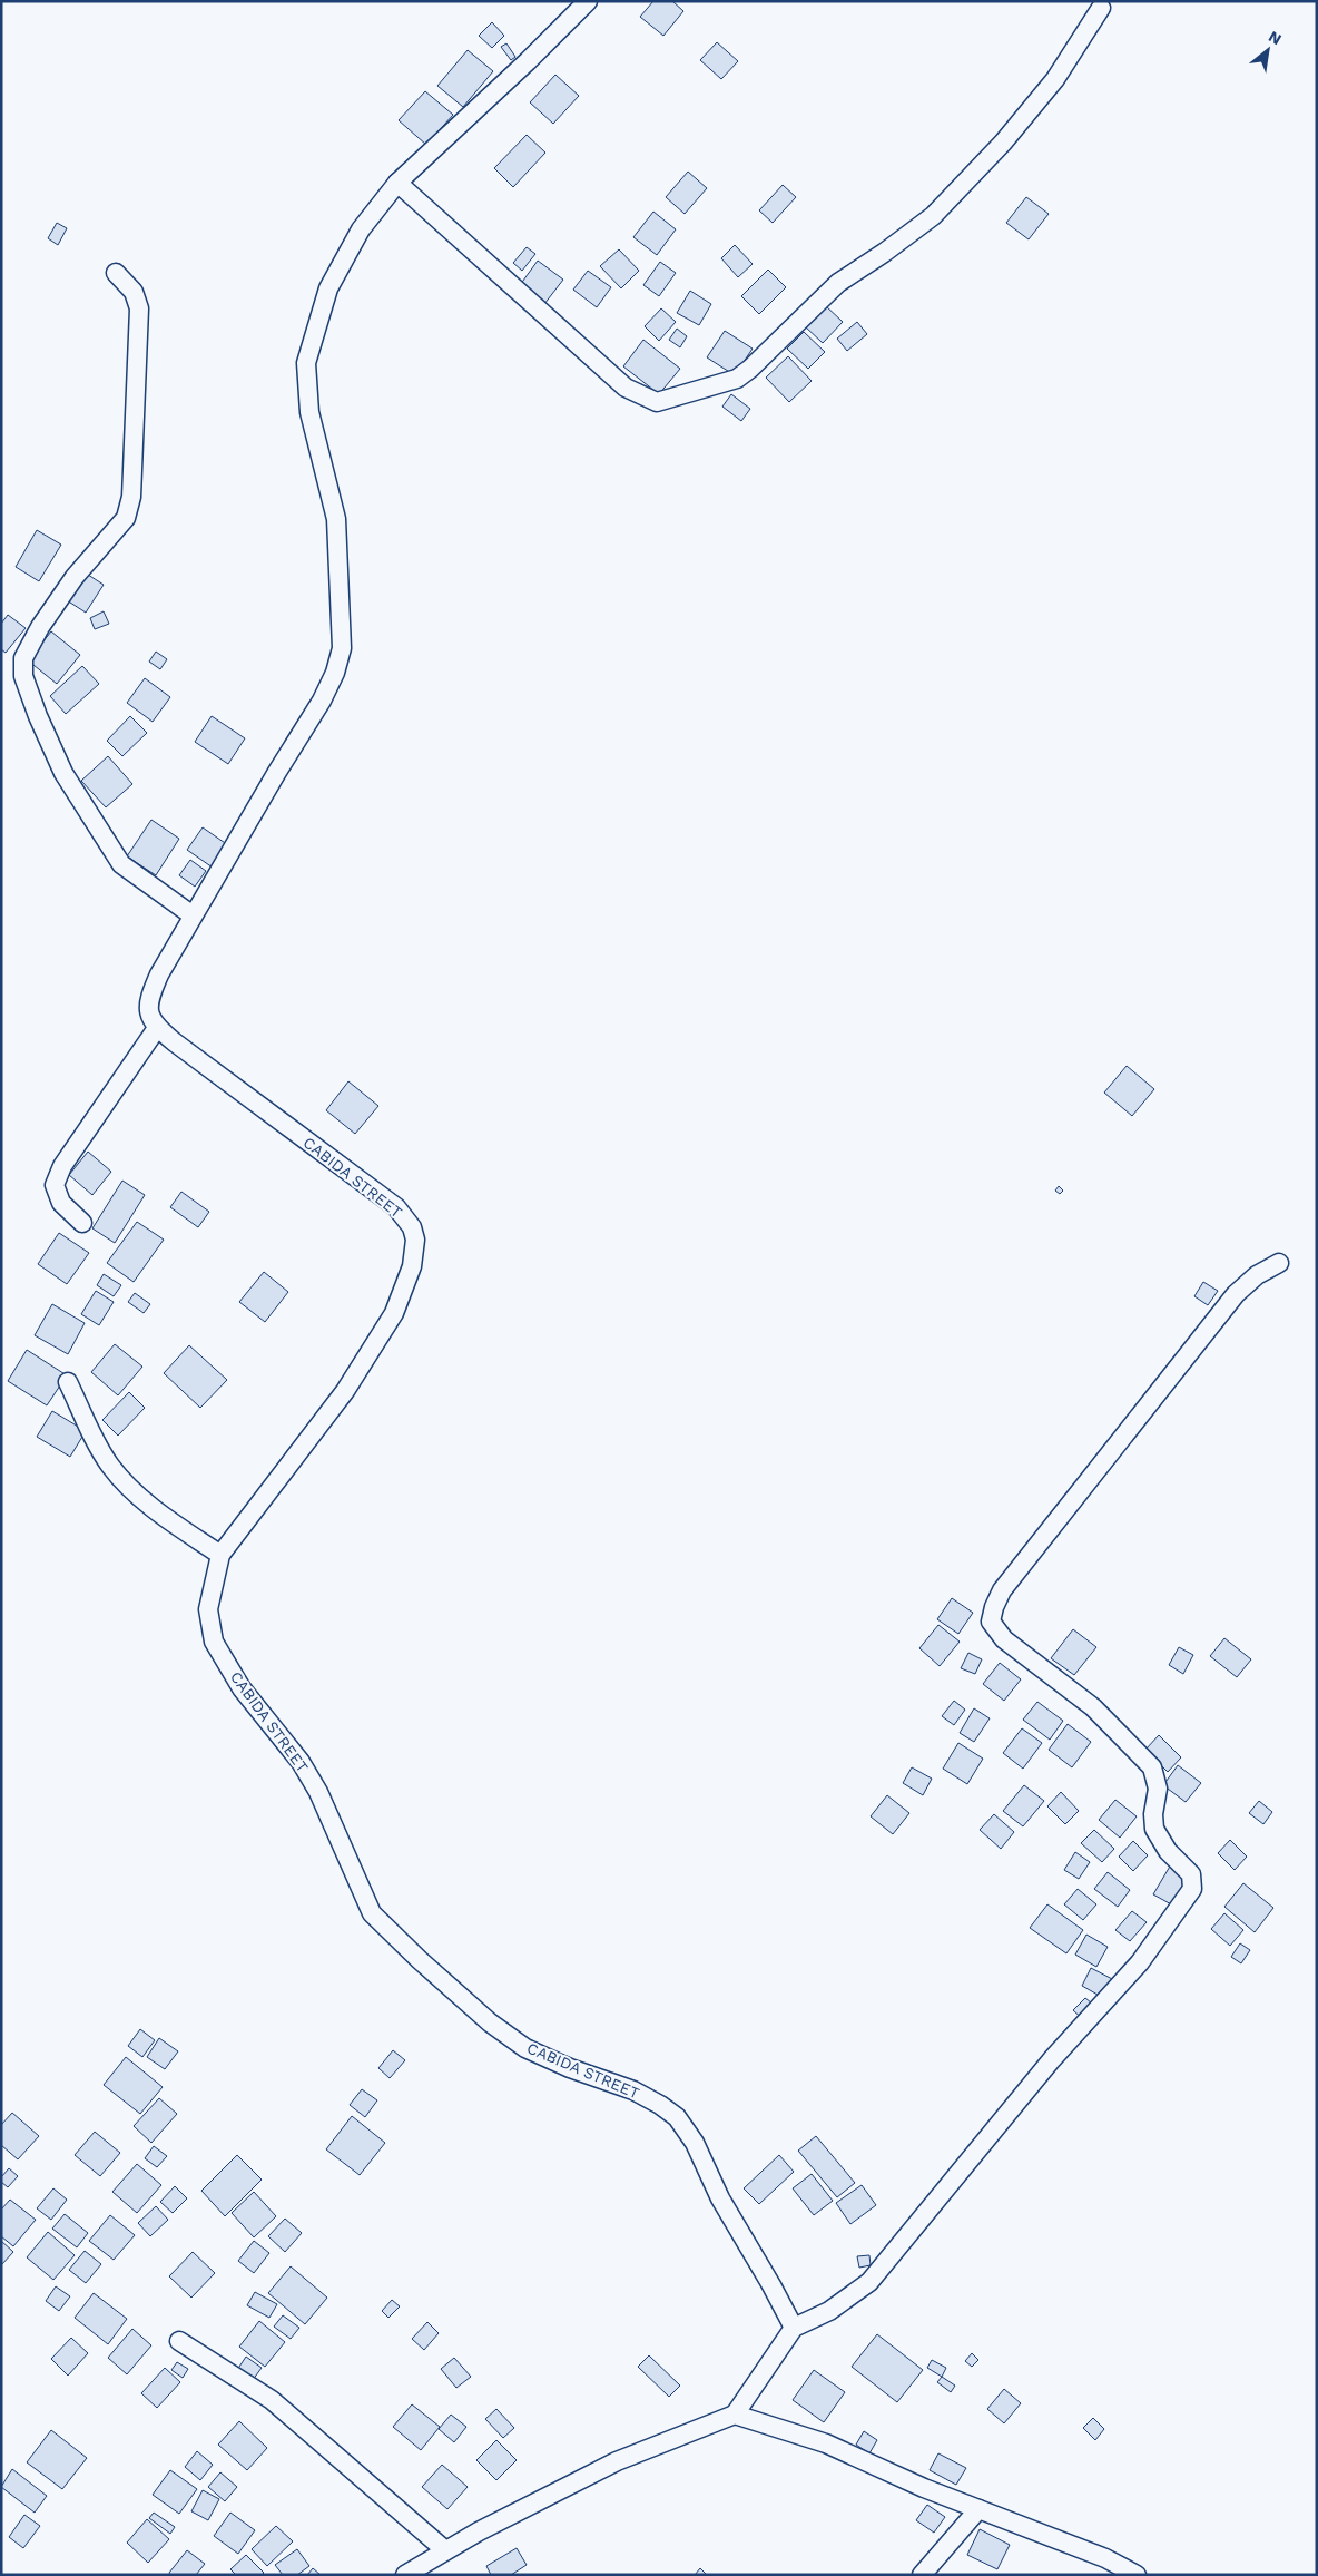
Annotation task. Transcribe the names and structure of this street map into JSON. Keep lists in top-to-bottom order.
{
  "streets": {
    "street": ["CABIDA STREET"]
  },
  "north": "top right"
}
